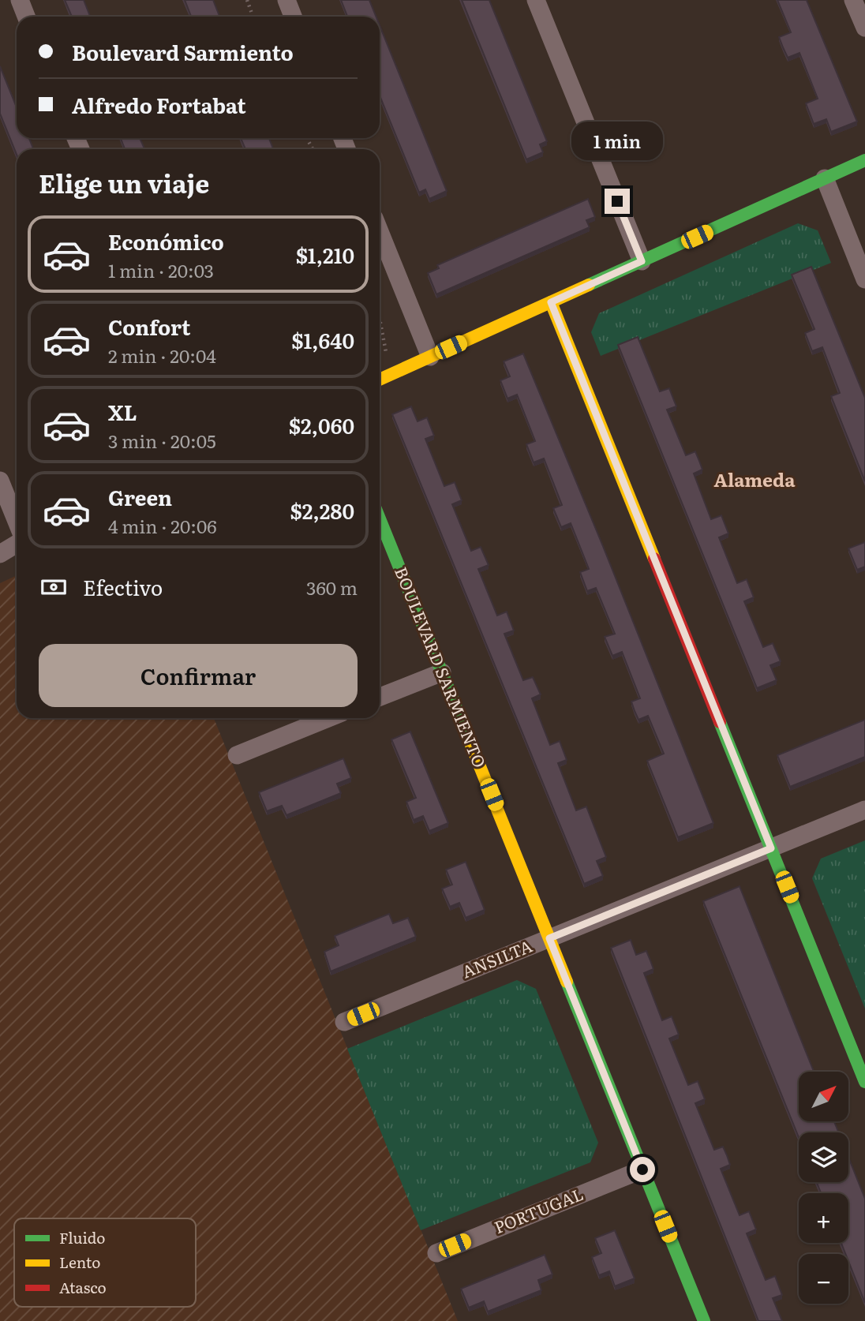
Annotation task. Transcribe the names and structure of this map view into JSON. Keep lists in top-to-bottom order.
{
  "streets": {
    "street": ["BOULEVARD SARMIENTO", "ANSILTA", "PORTUGAL"]
  },
  "crossings": [
    ["BOULEVARD SARMIENTO", "ANSILTA"],
    ["BOULEVARD SARMIENTO", "PORTUGAL"]
  ],
  "districts": ["Alameda"],
  "legend": ["Fluido", "Lento", "Atasco"],
  "north": "top right",
  "page": {
    "banner": ["Boulevard Sarmiento", "Alfredo Fortabat"],
    "bubble": "1 min",
    "heading": "Elige un viaje",
    "list": [
      {
        "name": "Económico",
        "note": "1 min · 20:03",
        "value": "$1,210"
      },
      {
        "name": "Confort",
        "note": "2 min · 20:04",
        "value": "$1,640"
      },
      {
        "name": "XL",
        "note": "3 min · 20:05",
        "value": "$2,060"
      },
      {
        "name": "Green",
        "note": "4 min · 20:06",
        "value": "$2,280"
      }
    ],
    "pay": ["Efectivo", "360 m"],
    "buttons": "Confirmar",
    "map_buttons": ["+", "−"]
  }
}
